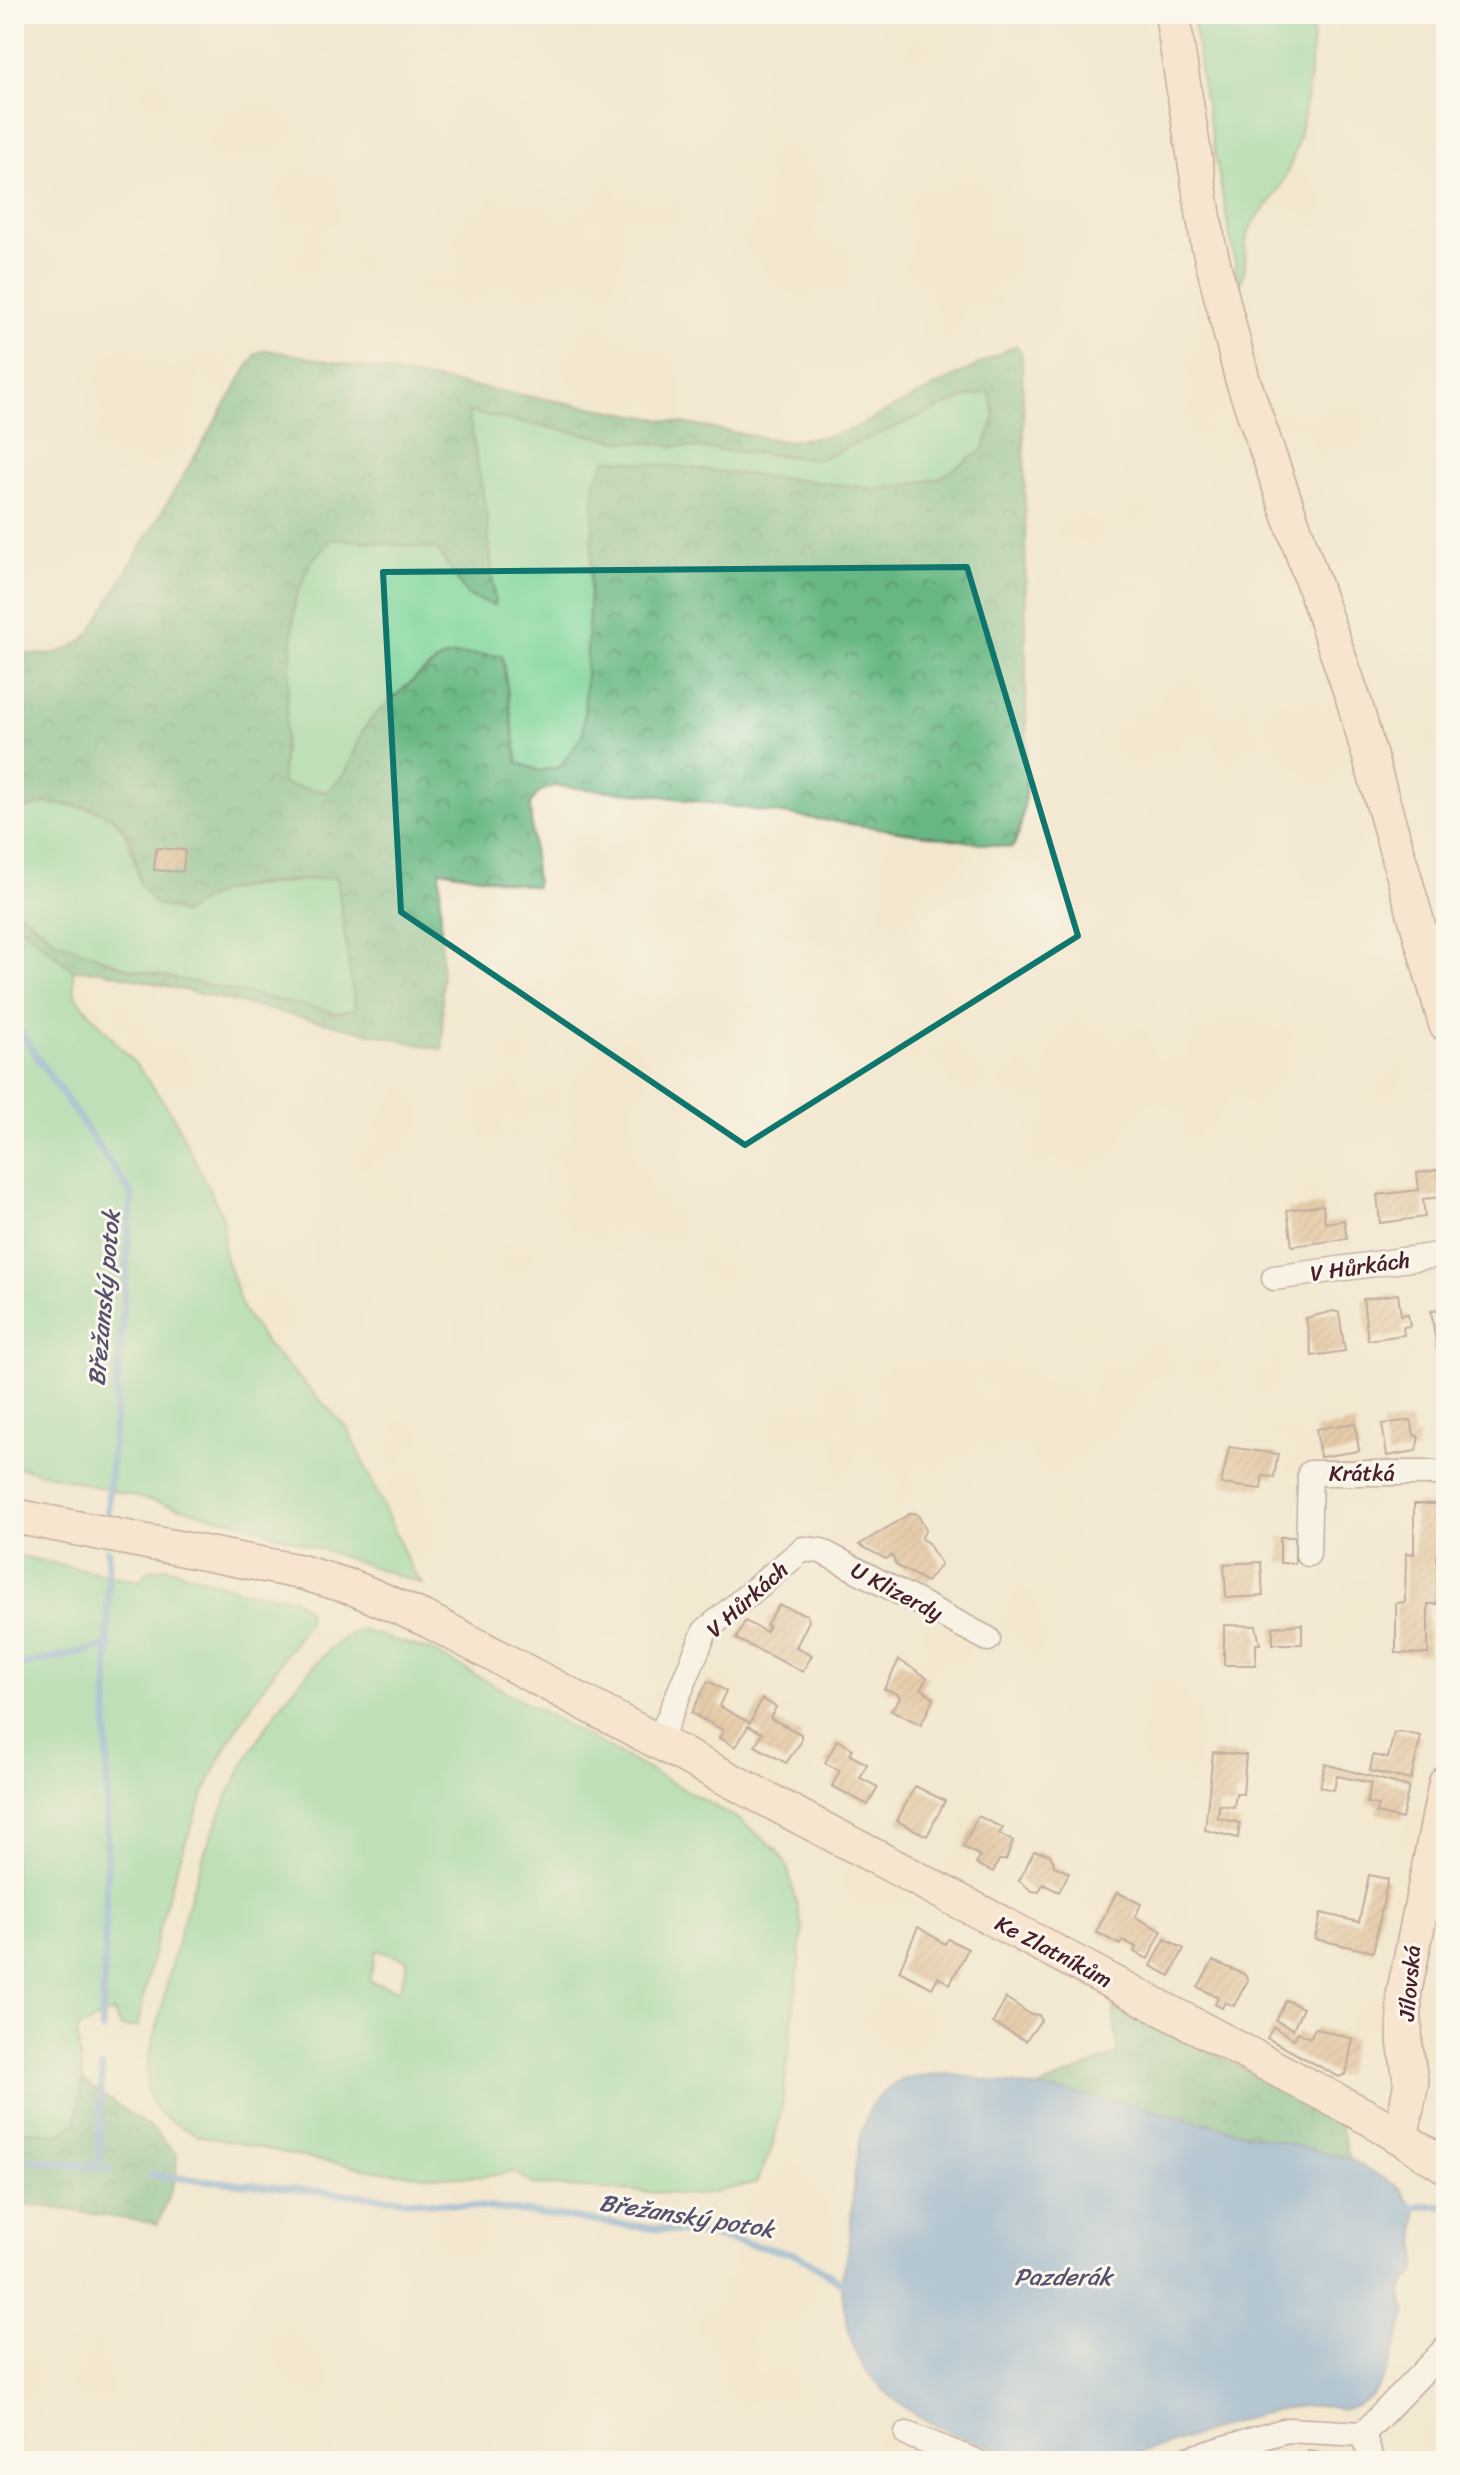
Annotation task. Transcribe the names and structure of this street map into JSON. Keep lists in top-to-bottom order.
{
  "streets": {
    "main road": ["Ke Zlatníkům", "Jílovská"],
    "street": ["V Hůrkách", "Krátká", "U Klizerdy"]
  },
  "crossings": [
    ["V Hůrkách", "U Klizerdy"],
    ["V Hůrkách", "Ke Zlatníkům"],
    ["Ke Zlatníkům", "Jílovská"]
  ],
  "water": ["Břežanský potok", "Pazderák"]
}
